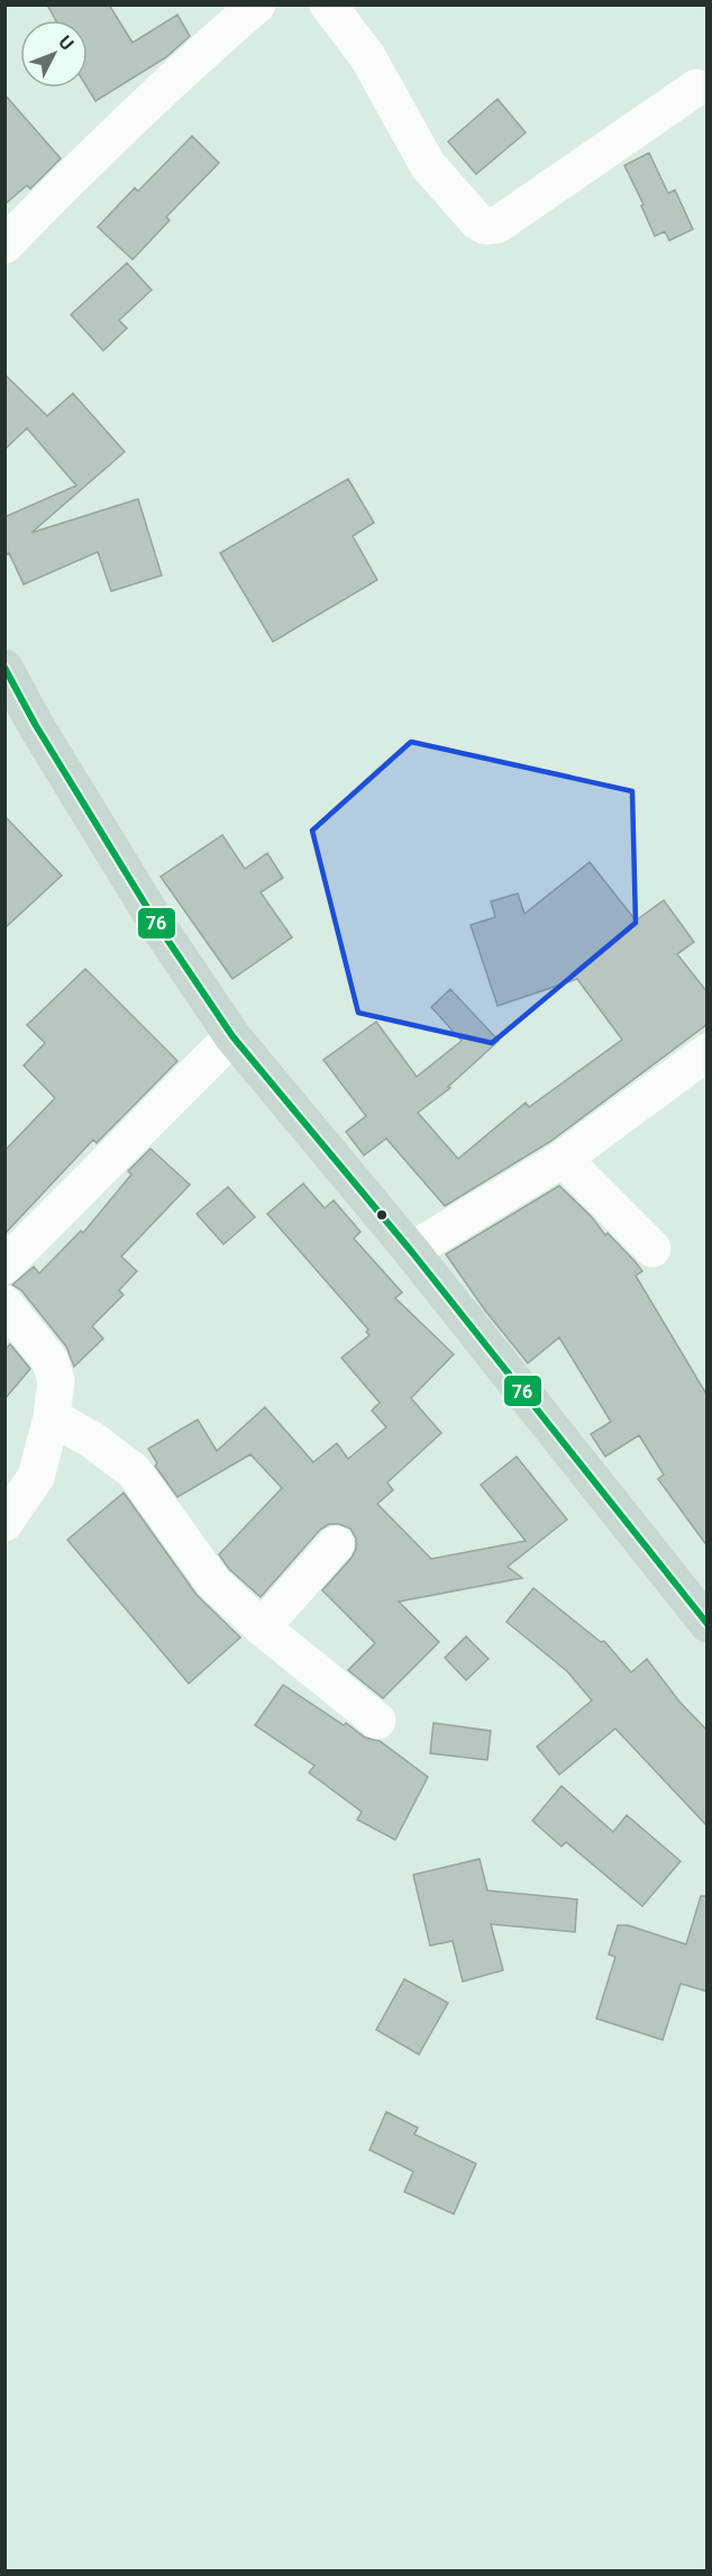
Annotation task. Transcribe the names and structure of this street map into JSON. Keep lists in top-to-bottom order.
{
  "lines": ["transit line 76"],
  "north": "top right"
}
